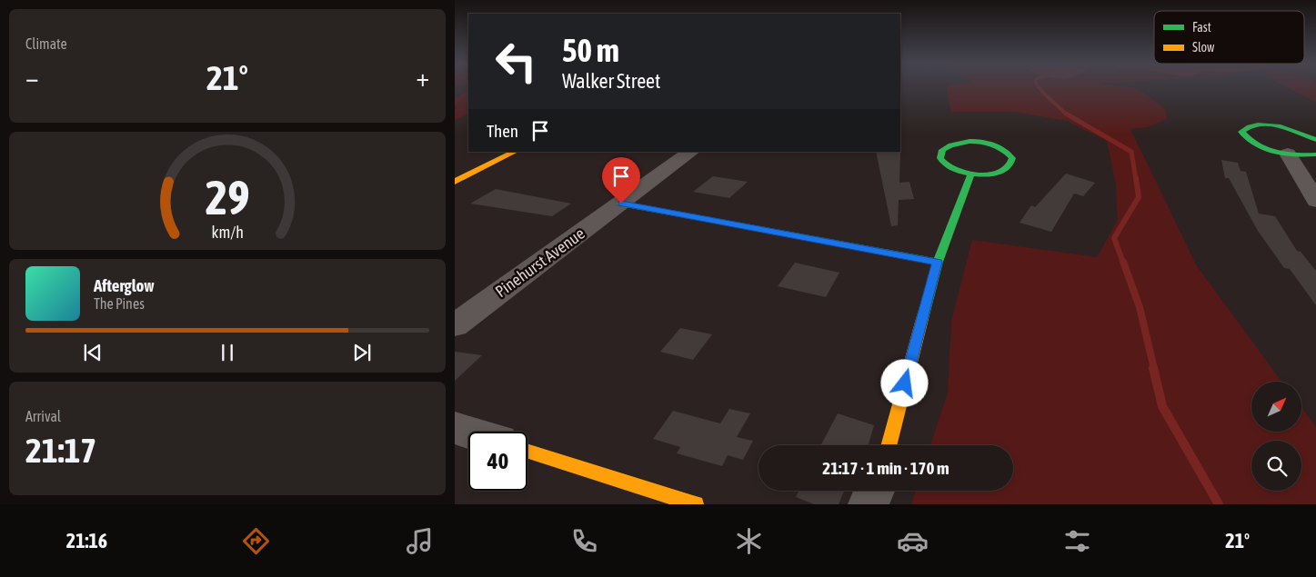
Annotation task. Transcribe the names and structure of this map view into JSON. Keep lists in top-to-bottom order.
{
  "streets": {
    "street": ["Pinehurst Avenue"]
  },
  "legend": ["Fast", "Slow"],
  "north": "top right",
  "page": {
    "tile": [
      "Climate",
      ["Arrival", "21:17"]
    ],
    "turn": ["50 m", "Walker Street"],
    "heat": ["−", "21°", "+"],
    "then": "Then",
    "song": ["Afterglow", "The Pines"],
    "limit": "40",
    "trip": "21:17 · 1 min · 170 m",
    "tabs": ["21:16", "21°"],
    "gauge": ["29", "km/h"]
  }
}
